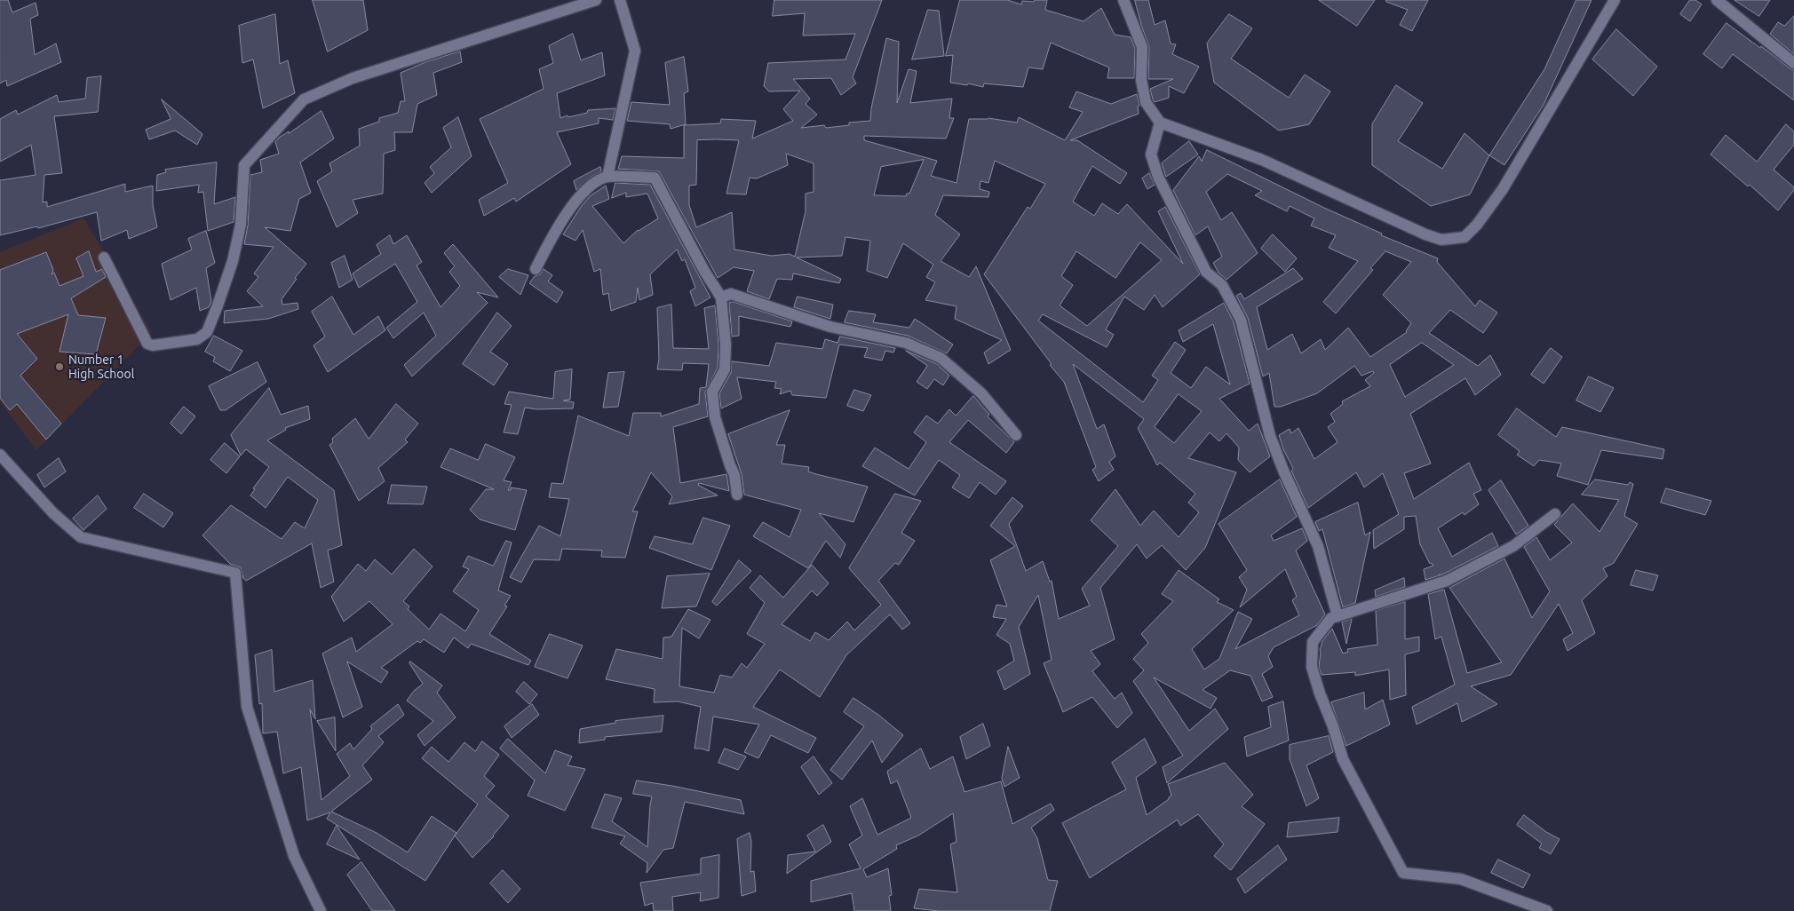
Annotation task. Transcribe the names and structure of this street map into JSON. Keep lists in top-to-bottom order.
{
  "places": ["Number 1 High School"]
}
